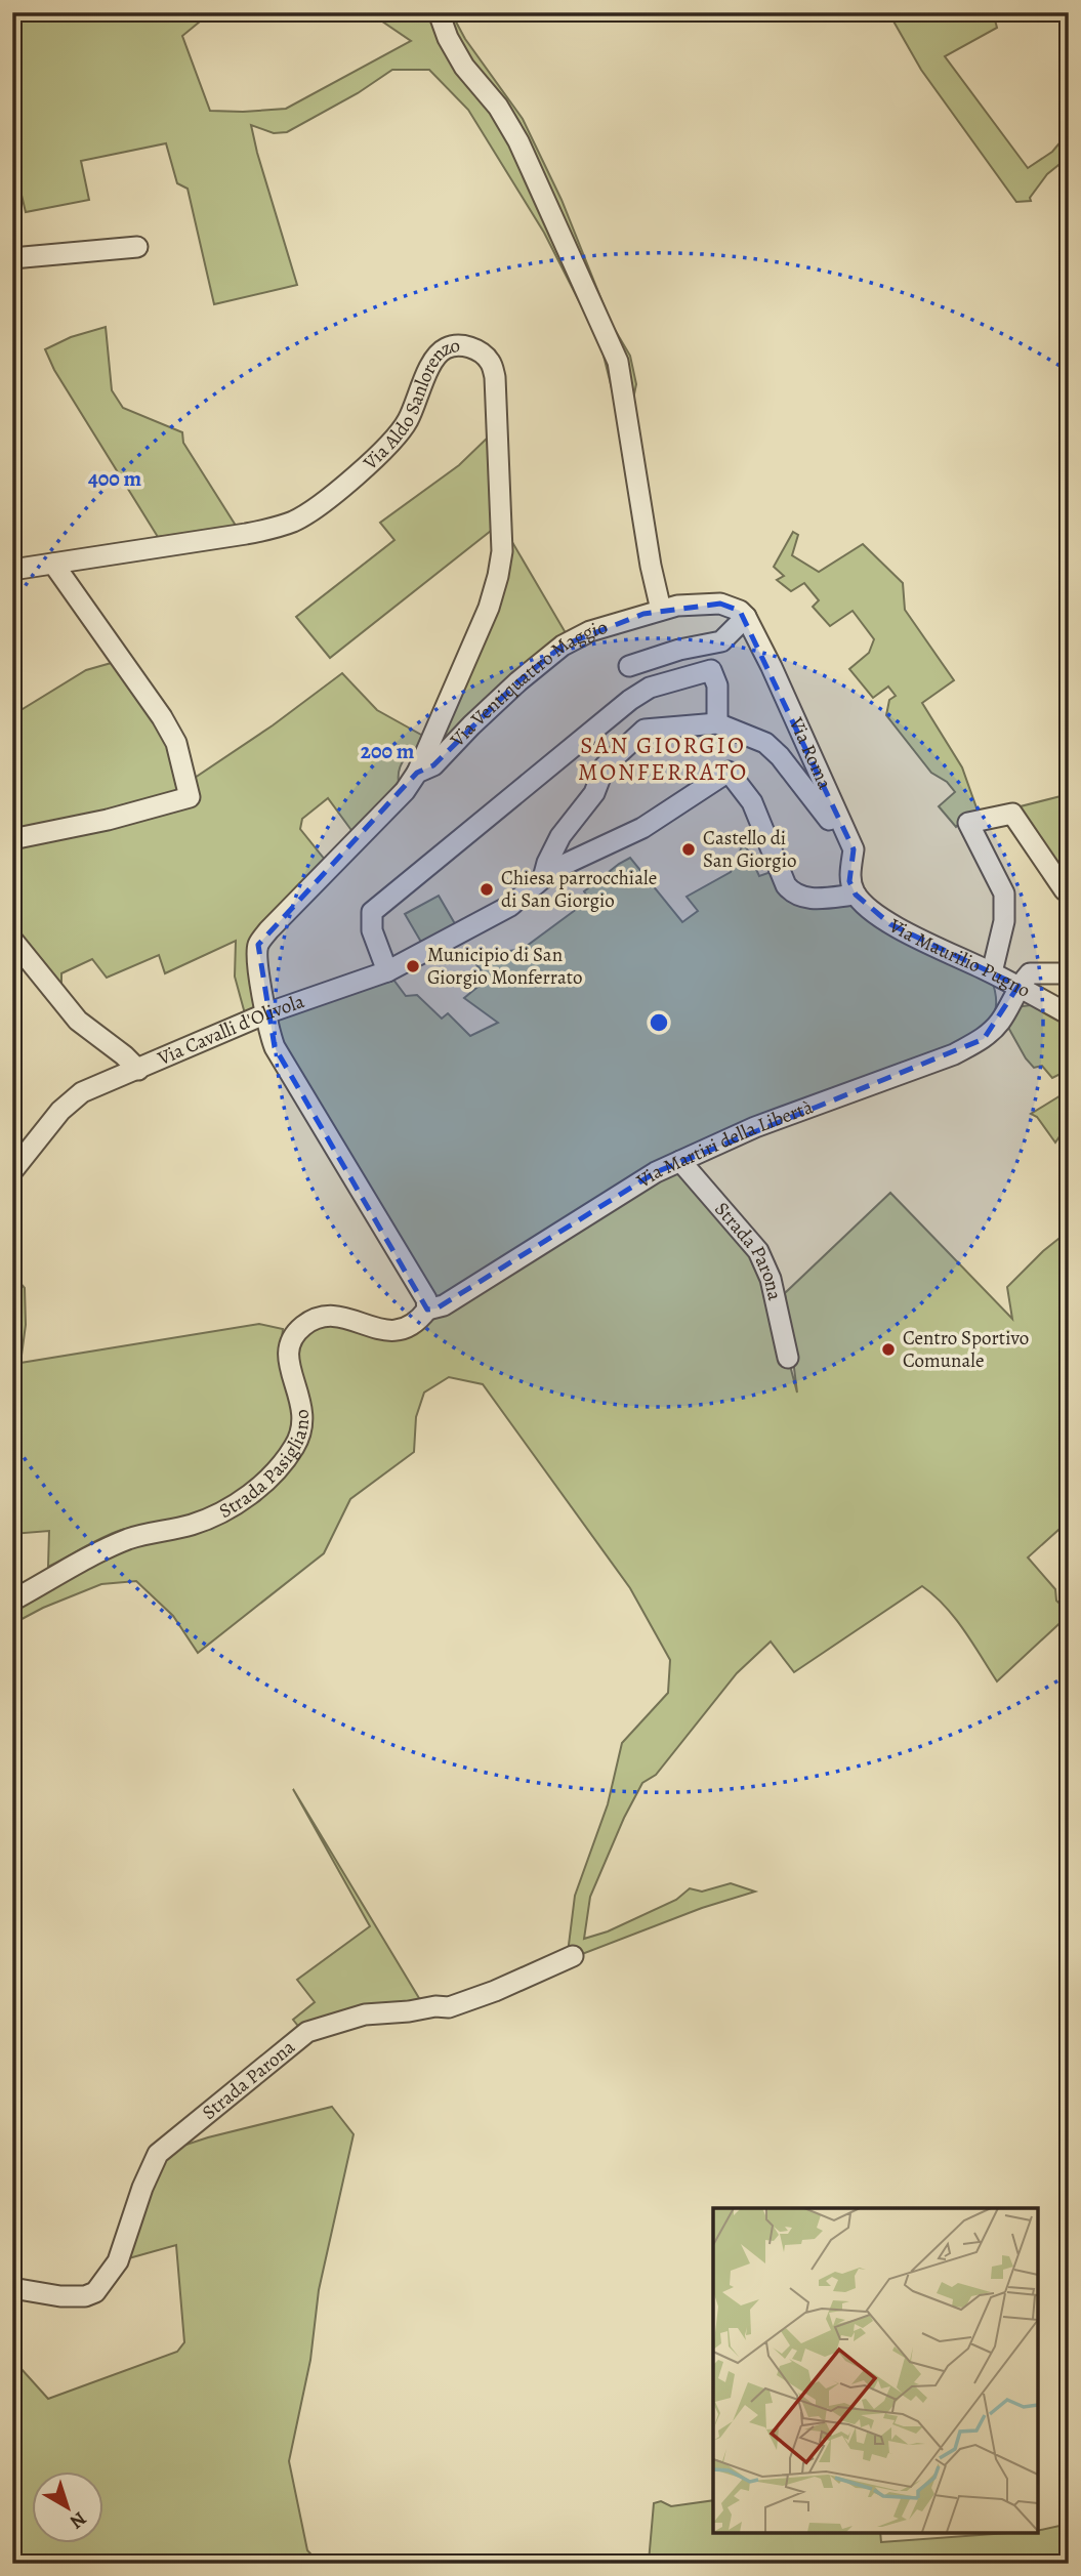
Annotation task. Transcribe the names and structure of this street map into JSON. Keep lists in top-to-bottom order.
{
  "streets": {
    "street": [
      "Via Aldo Sanlorenzo",
      "Via Ventiquattro Maggio",
      "Via Roma",
      "Via Maurilio Pugno",
      "Via Cavalli d'Olivola",
      "Via Martiri della Libertà",
      "Strada Parona",
      "Strada Pasigliano"
    ]
  },
  "crossings": [
    ["Via Aldo Sanlorenzo", "Via Ventiquattro Maggio"],
    ["Via Ventiquattro Maggio", "Via Roma"],
    ["Via Ventiquattro Maggio", "Via Cavalli d'Olivola"],
    ["Via Ventiquattro Maggio", "Via Martiri della Libertà"],
    ["Via Ventiquattro Maggio", "Strada Pasigliano"],
    ["Via Roma", "Via Maurilio Pugno"],
    ["Via Roma", "Via Cavalli d'Olivola"],
    ["Via Maurilio Pugno", "Via Cavalli d'Olivola"],
    ["Via Maurilio Pugno", "Via Martiri della Libertà"],
    ["Via Martiri della Libertà", "Strada Parona"],
    ["Via Martiri della Libertà", "Strada Pasigliano"]
  ],
  "districts": ["SAN GIORGIO MONFERRATO"],
  "places": [
    "Castello di San Giorgio",
    "Chiesa parrocchiale di San Giorgio",
    "Municipio di San Giorgio Monferrato",
    "Centro Sportivo Comunale"
  ],
  "north": "bottom right",
  "rings": ["400 m", "200 m"]
}
